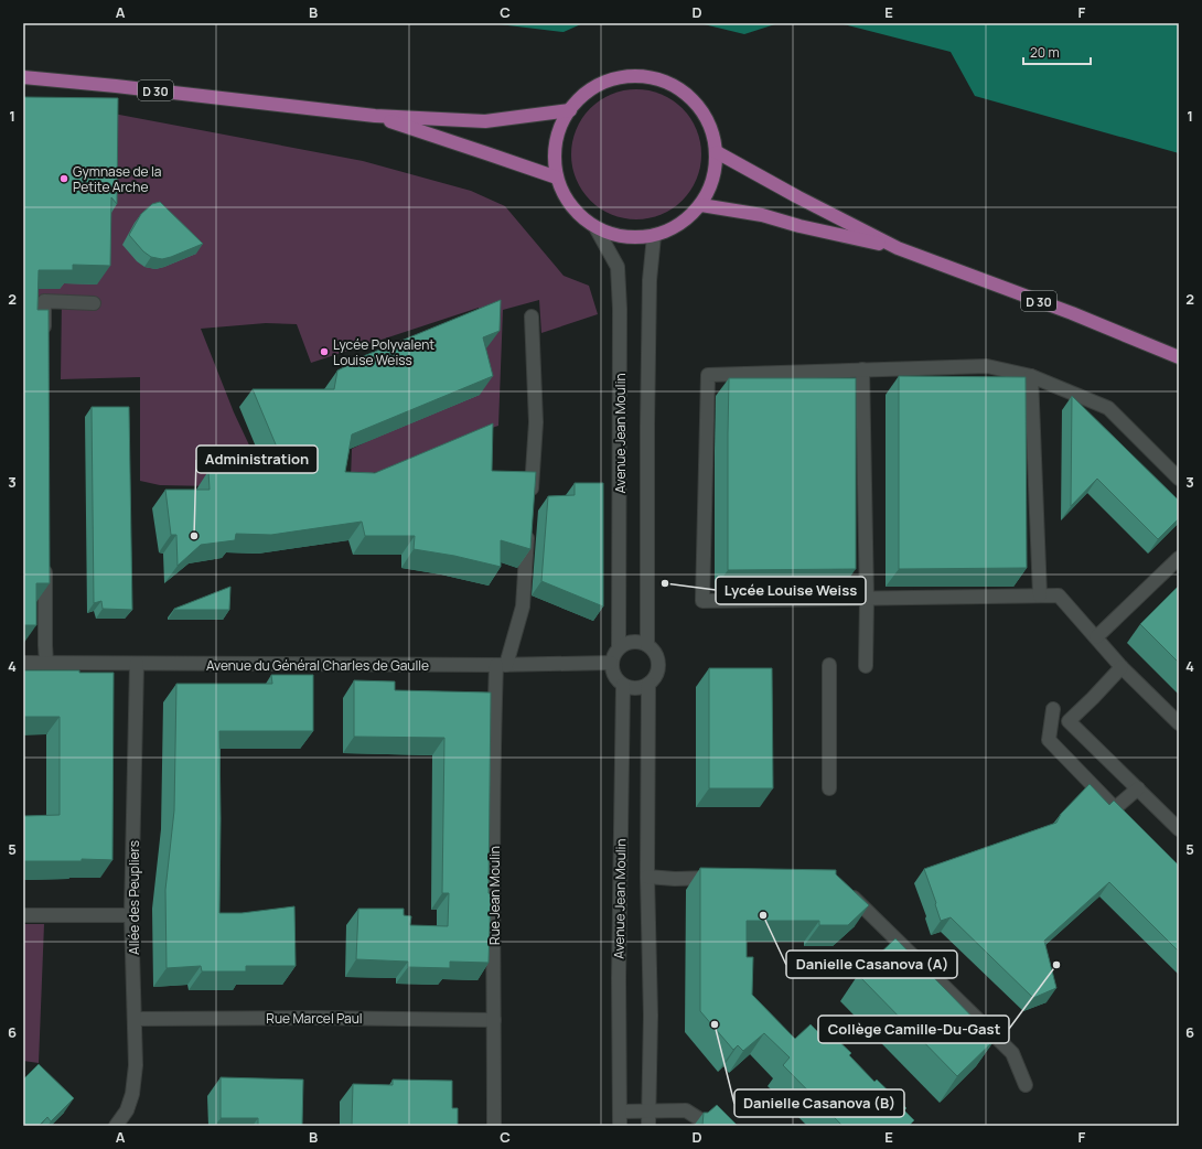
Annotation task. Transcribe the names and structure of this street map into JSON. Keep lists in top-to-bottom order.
{
  "streets": {
    "main road": ["D 30"],
    "street": [
      "Avenue Jean Moulin",
      "Avenue du Général Charles de Gaulle",
      "Rue Jean Moulin",
      "Allée des Peupliers",
      "Rue Marcel Paul"
    ]
  },
  "crossings": [
    ["Avenue Jean Moulin", "Avenue du Général Charles de Gaulle"],
    ["Avenue du Général Charles de Gaulle", "Rue Jean Moulin"],
    ["Avenue du Général Charles de Gaulle", "Allée des Peupliers"],
    ["Rue Jean Moulin", "Rue Marcel Paul"],
    ["Allée des Peupliers", "Rue Marcel Paul"]
  ],
  "places": [
    "Gymnase de la Petite Arche",
    "Lycée Polyvalent Louise Weiss",
    "Administration",
    "Lycée Louise Weiss",
    "Danielle Casanova (A)",
    "Collège Camille-Du-Gast",
    "Danielle Casanova (B)"
  ],
  "scale_bar": "20 m",
  "grid": {
    "columns": [
      "A",
      "B",
      "C",
      "D",
      "E",
      "F"
    ],
    "rows": [
      "1",
      "2",
      "3",
      "4",
      "5",
      "6"
    ]
  }
}
